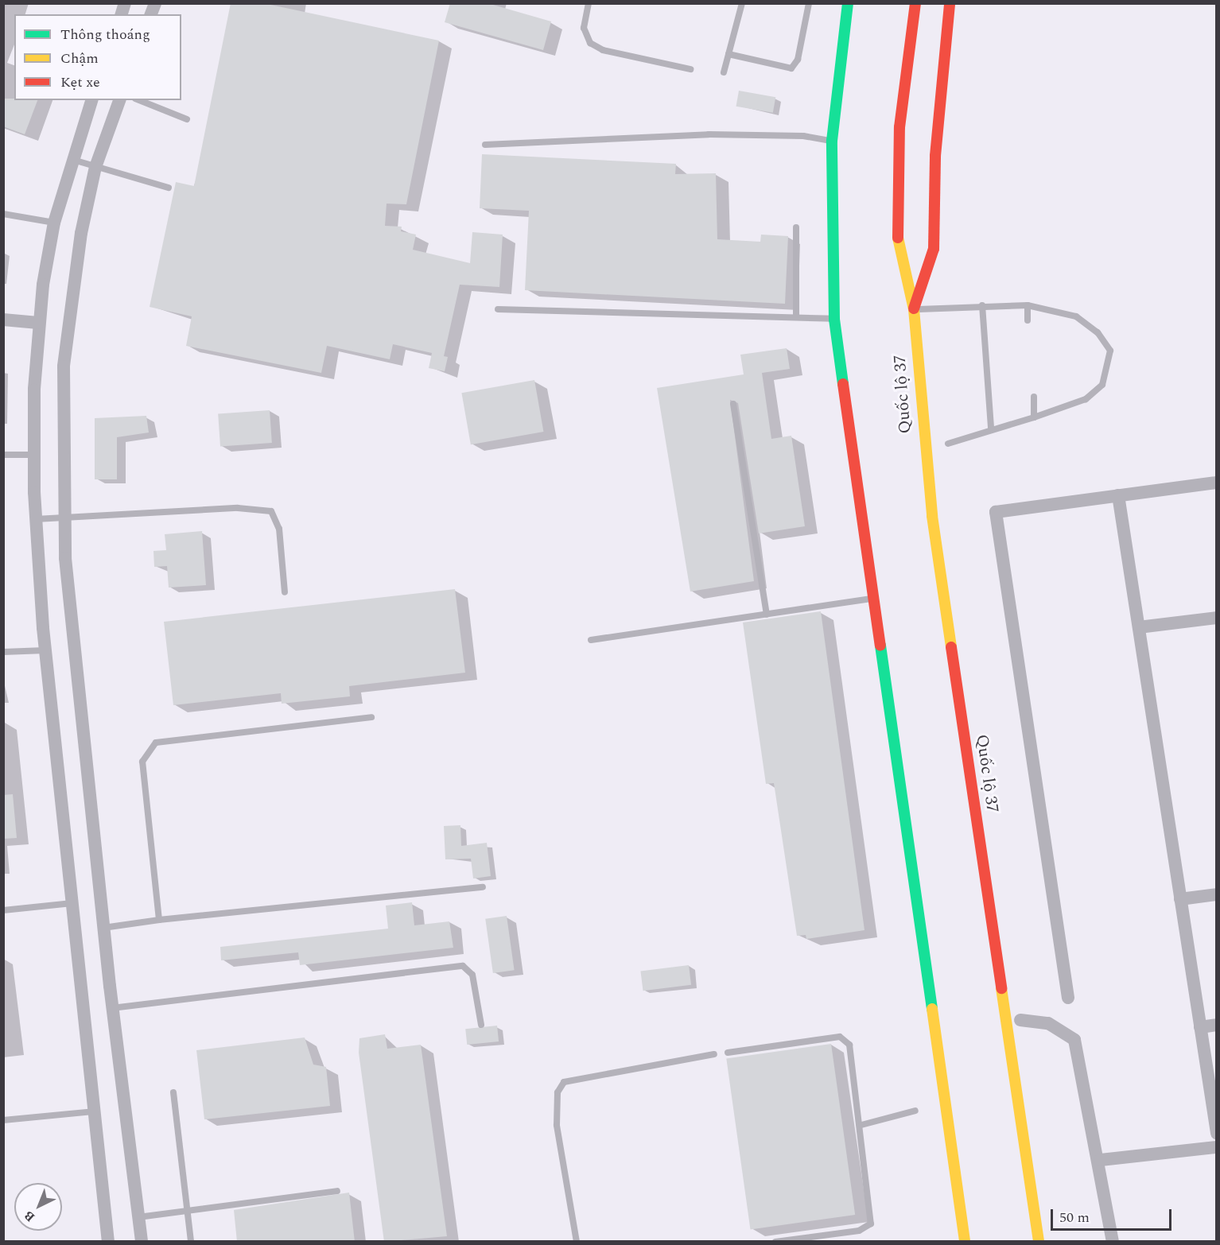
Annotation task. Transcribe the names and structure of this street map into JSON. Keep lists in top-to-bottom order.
{
  "streets": {
    "main road": ["Quốc lộ 37"]
  },
  "legend": ["Thông thoáng", "Chậm", "Kẹt xe"],
  "scale_bar": "50 m",
  "north": "bottom left"
}
